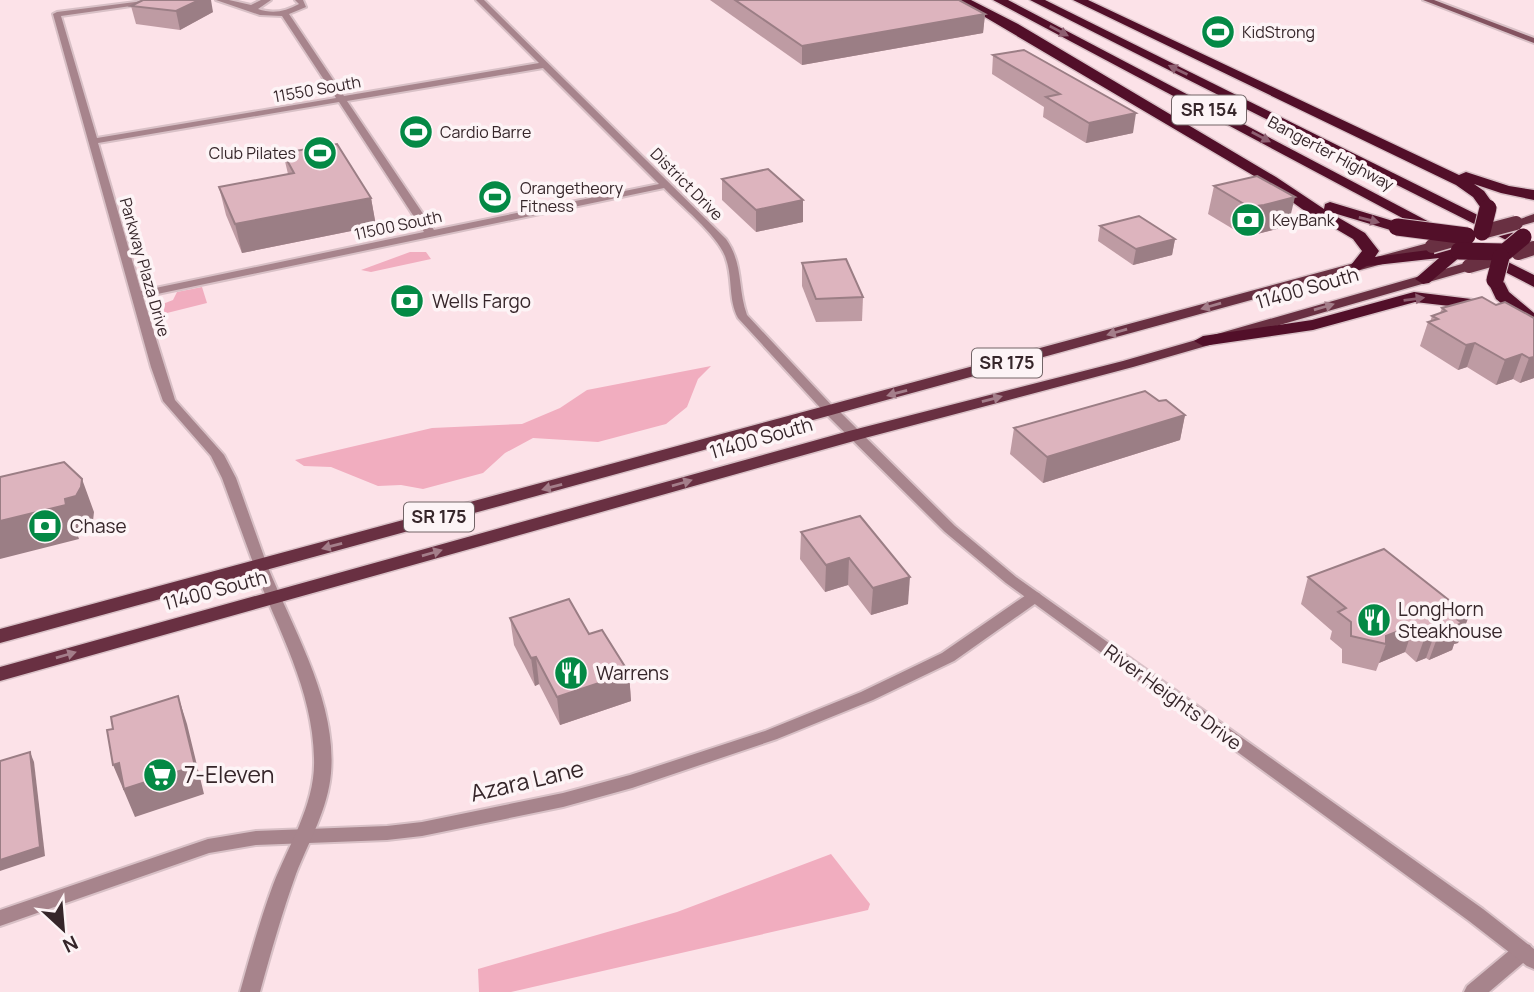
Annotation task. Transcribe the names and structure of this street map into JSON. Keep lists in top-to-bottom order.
{
  "streets": {
    "highway": ["SR 154", "Bangerter Highway"],
    "main road": ["11400 South", "SR 175"],
    "street": [
      "11550 South",
      "District Drive",
      "11500 South",
      "Parkway Plaza Drive",
      "River Heights Drive",
      "Azara Lane"
    ]
  },
  "crossings": [
    ["11550 South", "District Drive"],
    ["11550 South", "Parkway Plaza Drive"],
    ["Bangerter Highway", "11400 South"],
    ["District Drive", "11500 South"],
    ["District Drive", "11400 South"],
    ["District Drive", "River Heights Drive"],
    ["11500 South", "Parkway Plaza Drive"],
    ["Parkway Plaza Drive", "11400 South"],
    ["Parkway Plaza Drive", "Azara Lane"],
    ["11400 South", "River Heights Drive"],
    ["River Heights Drive", "Azara Lane"]
  ],
  "places": {
    "sports": [
      "KidStrong",
      "Cardio Barre",
      "Club Pilates",
      "Orangetheory Fitness"
    ],
    "bank": ["KeyBank", "Wells Fargo", "Chase"],
    "restaurant": ["LongHorn Steakhouse", "Warrens"],
    "supermarket": ["7-Eleven"]
  },
  "north": "bottom right"
}
